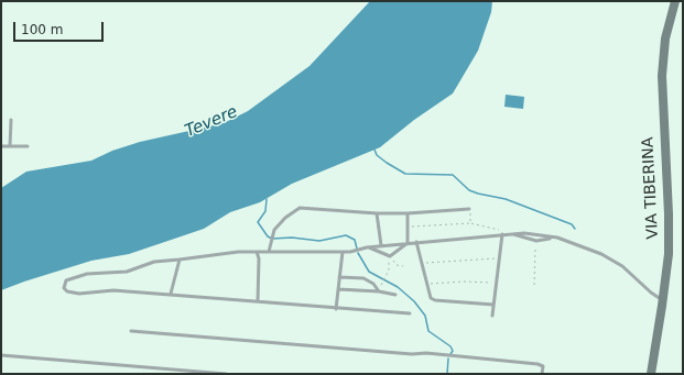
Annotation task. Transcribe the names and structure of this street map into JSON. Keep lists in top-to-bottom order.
{
  "streets": {
    "main road": ["VIA TIBERINA"]
  },
  "water": ["Tevere"],
  "scale_bar": "100 m"
}
